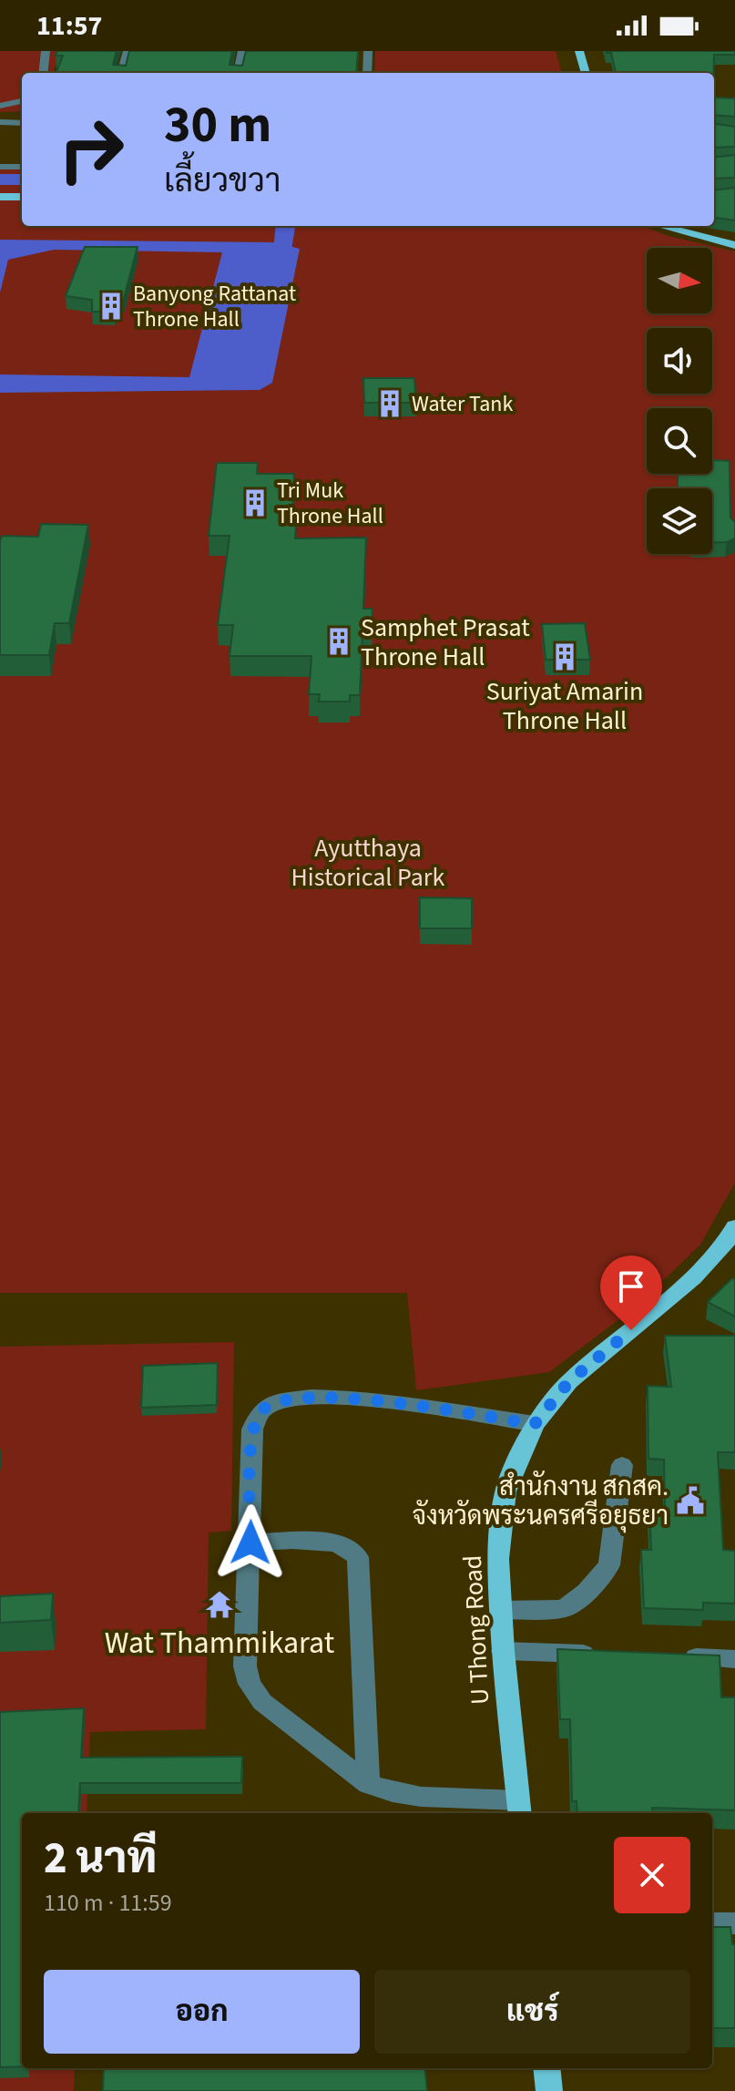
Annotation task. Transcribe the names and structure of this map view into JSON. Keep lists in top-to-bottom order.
{
  "streets": {
    "main road": ["U Thong Road"]
  },
  "parks": ["Ayutthaya Historical Park"],
  "places": {
    "building": [
      "Banyong Rattanat Throne Hall",
      "Water Tank",
      "Tri Muk Throne Hall",
      "Samphet Prasat Throne Hall",
      "Suriyat Amarin Throne Hall"
    ],
    "public building": ["สำนักงาน สกสค. จังหวัดพระนครศรีอยุธยา"],
    "temple": ["Wat Thammikarat"]
  },
  "north": "right",
  "page": {
    "status": "11:57",
    "turn": ["30 m", "เลี้ยวขวา"],
    "heading": ["2 นาที", "110 m · 11:59"],
    "buttons": ["ออก", "แชร์"]
  }
}
